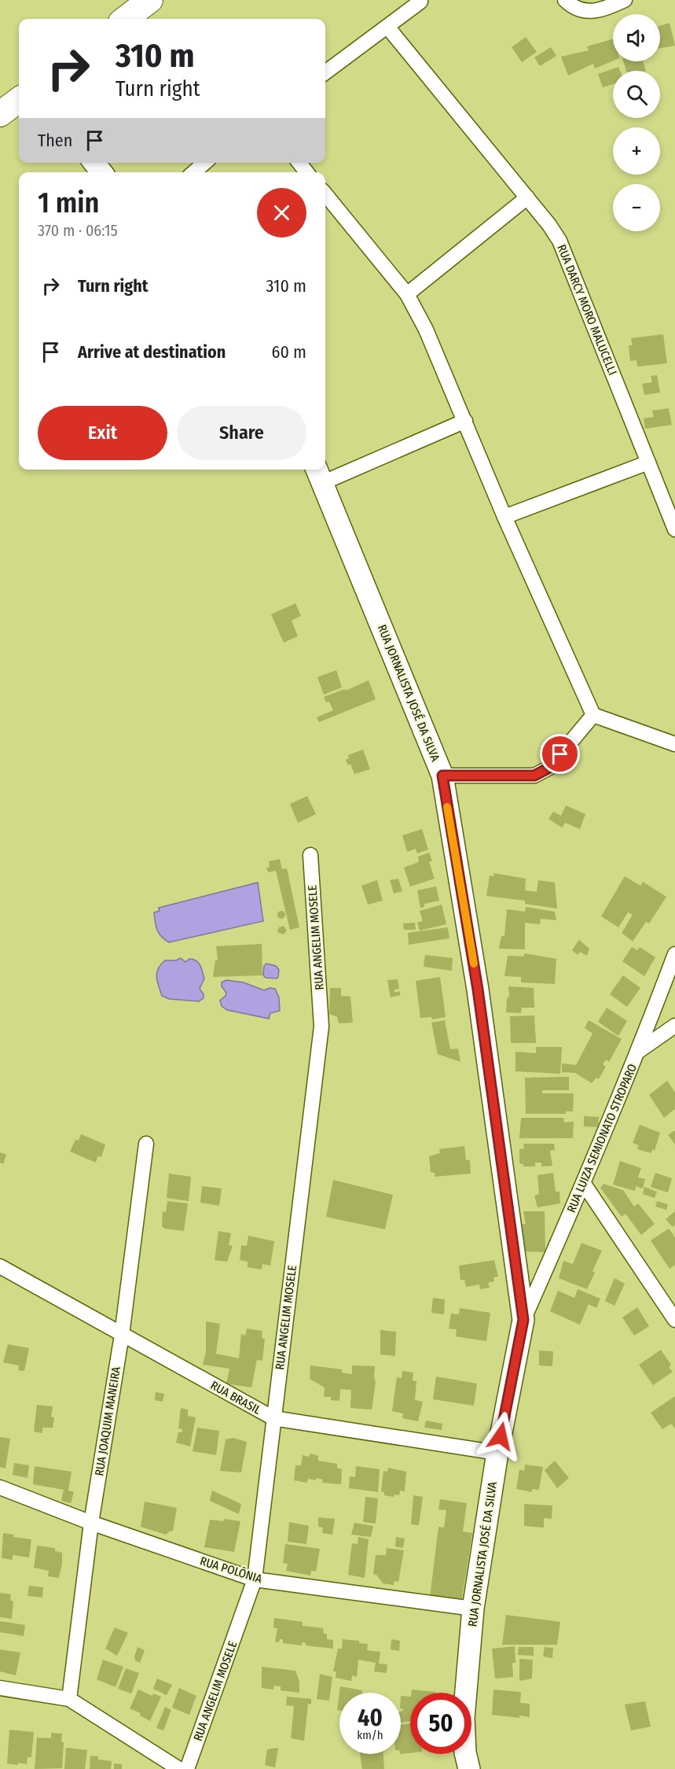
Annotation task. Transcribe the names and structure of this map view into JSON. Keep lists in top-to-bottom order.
{
  "streets": {
    "main road": ["RUA JORNALISTA JOSÉ DA SILVA"],
    "street": [
      "RUA DARCY MORO MALUCELLI",
      "RUA ANGELIM MOSELE",
      "RUA LUIZA SEMIONATO STROPARO",
      "RUA BRASIL",
      "RUA JOAQUIM MANEIRA",
      "RUA POLÔNIA"
    ]
  },
  "crossings": [
    ["RUA JORNALISTA JOSÉ DA SILVA", "RUA LUIZA SEMIONATO STROPARO"],
    ["RUA JORNALISTA JOSÉ DA SILVA", "RUA BRASIL"],
    ["RUA JORNALISTA JOSÉ DA SILVA", "RUA POLÔNIA"],
    ["RUA ANGELIM MOSELE", "RUA BRASIL"],
    ["RUA ANGELIM MOSELE", "RUA POLÔNIA"],
    ["RUA BRASIL", "RUA JOAQUIM MANEIRA"],
    ["RUA JOAQUIM MANEIRA", "RUA POLÔNIA"]
  ],
  "page": {
    "map_buttons": ["+", "−"],
    "turn": ["310 m", "Turn right"],
    "then": "Then",
    "heading": ["1 min", "370 m · 06:15"],
    "list": [
      {
        "name": "Turn right",
        "value": "310 m"
      },
      {
        "name": "Arrive at destination",
        "value": "60 m"
      }
    ],
    "buttons": ["Exit", "Share"],
    "speed": "40 km/h",
    "limit": "50"
  }
}
